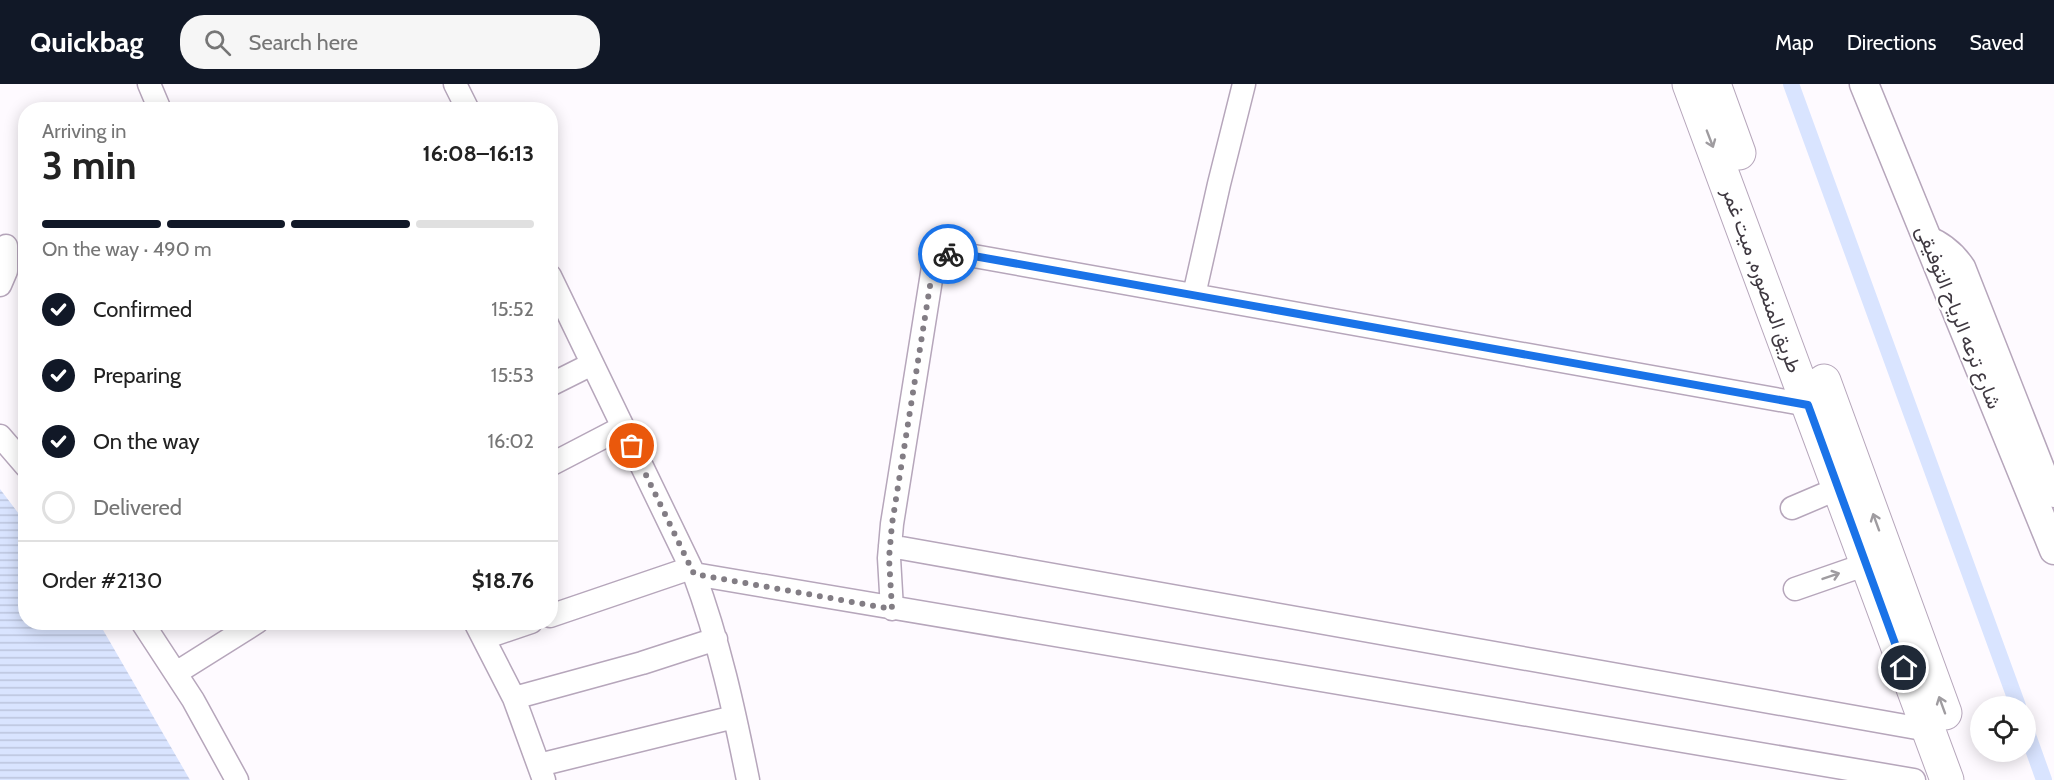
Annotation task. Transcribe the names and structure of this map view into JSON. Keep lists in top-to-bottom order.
{
  "streets": {
    "highway": ["طريق المنصوره, ميت غمر"],
    "main road": ["شارع ترعه الرياح التوفيقى"]
  },
  "page": {
    "header": "Quickbag",
    "search": "Search here",
    "nav": ["Map", "Directions", "Saved"],
    "heading": ["3 min", "Arriving in", "16:08–16:13"],
    "panel": ["Order #2130", "$18.76"],
    "bar": "On the way · 490 m",
    "list": [
      ["Confirmed", "15:52"],
      ["Preparing", "15:53"],
      ["On the way", "16:02"],
      "Delivered"
    ]
  }
}
